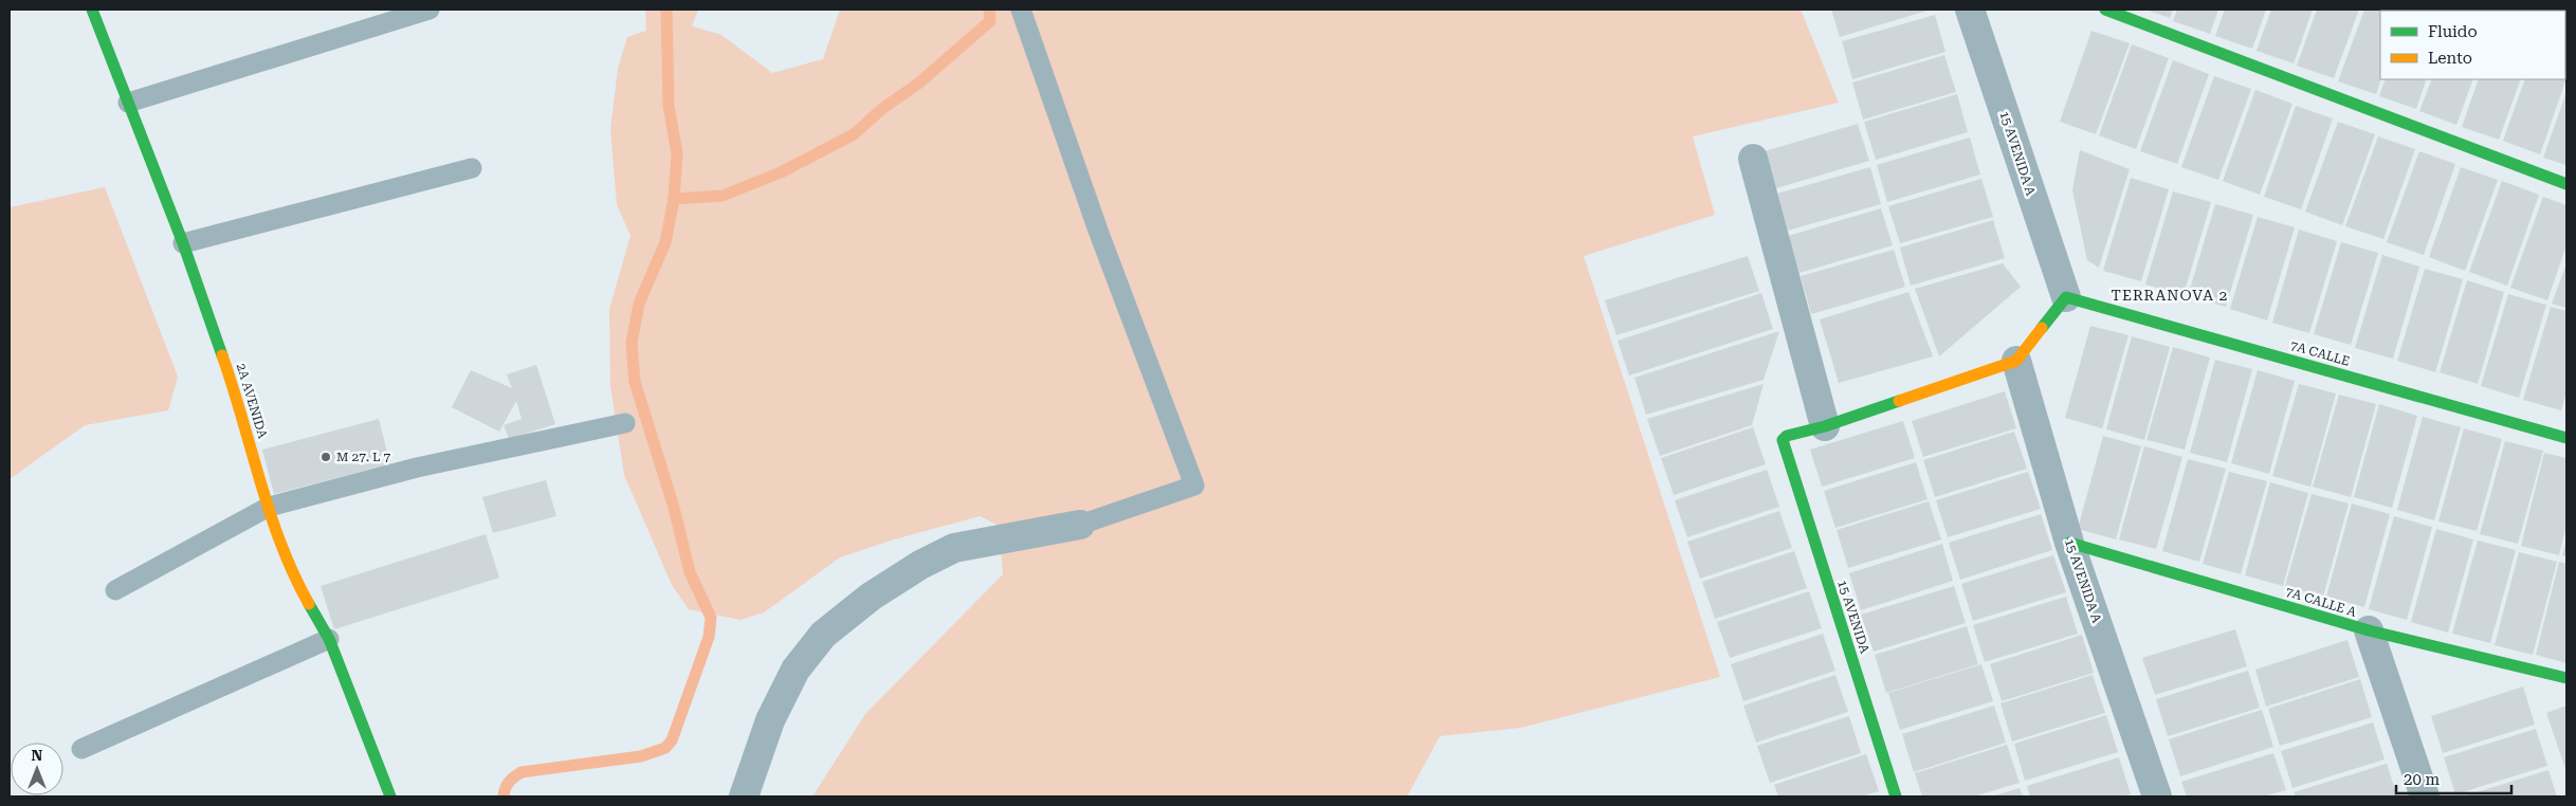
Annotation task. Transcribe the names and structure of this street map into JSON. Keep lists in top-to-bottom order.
{
  "streets": {
    "street": [
      "15 AVENIDA A",
      "7A CALLE",
      "2A AVENIDA",
      "7A CALLE A",
      "15 AVENIDA"
    ]
  },
  "crossings": [
    ["15 AVENIDA A", "7A CALLE"],
    ["15 AVENIDA A", "7A CALLE A"]
  ],
  "districts": ["TERRANOVA 2"],
  "places": ["M 27. L 7"],
  "legend": ["Fluido", "Lento"],
  "scale_bar": "20 m",
  "north": "top"
}
